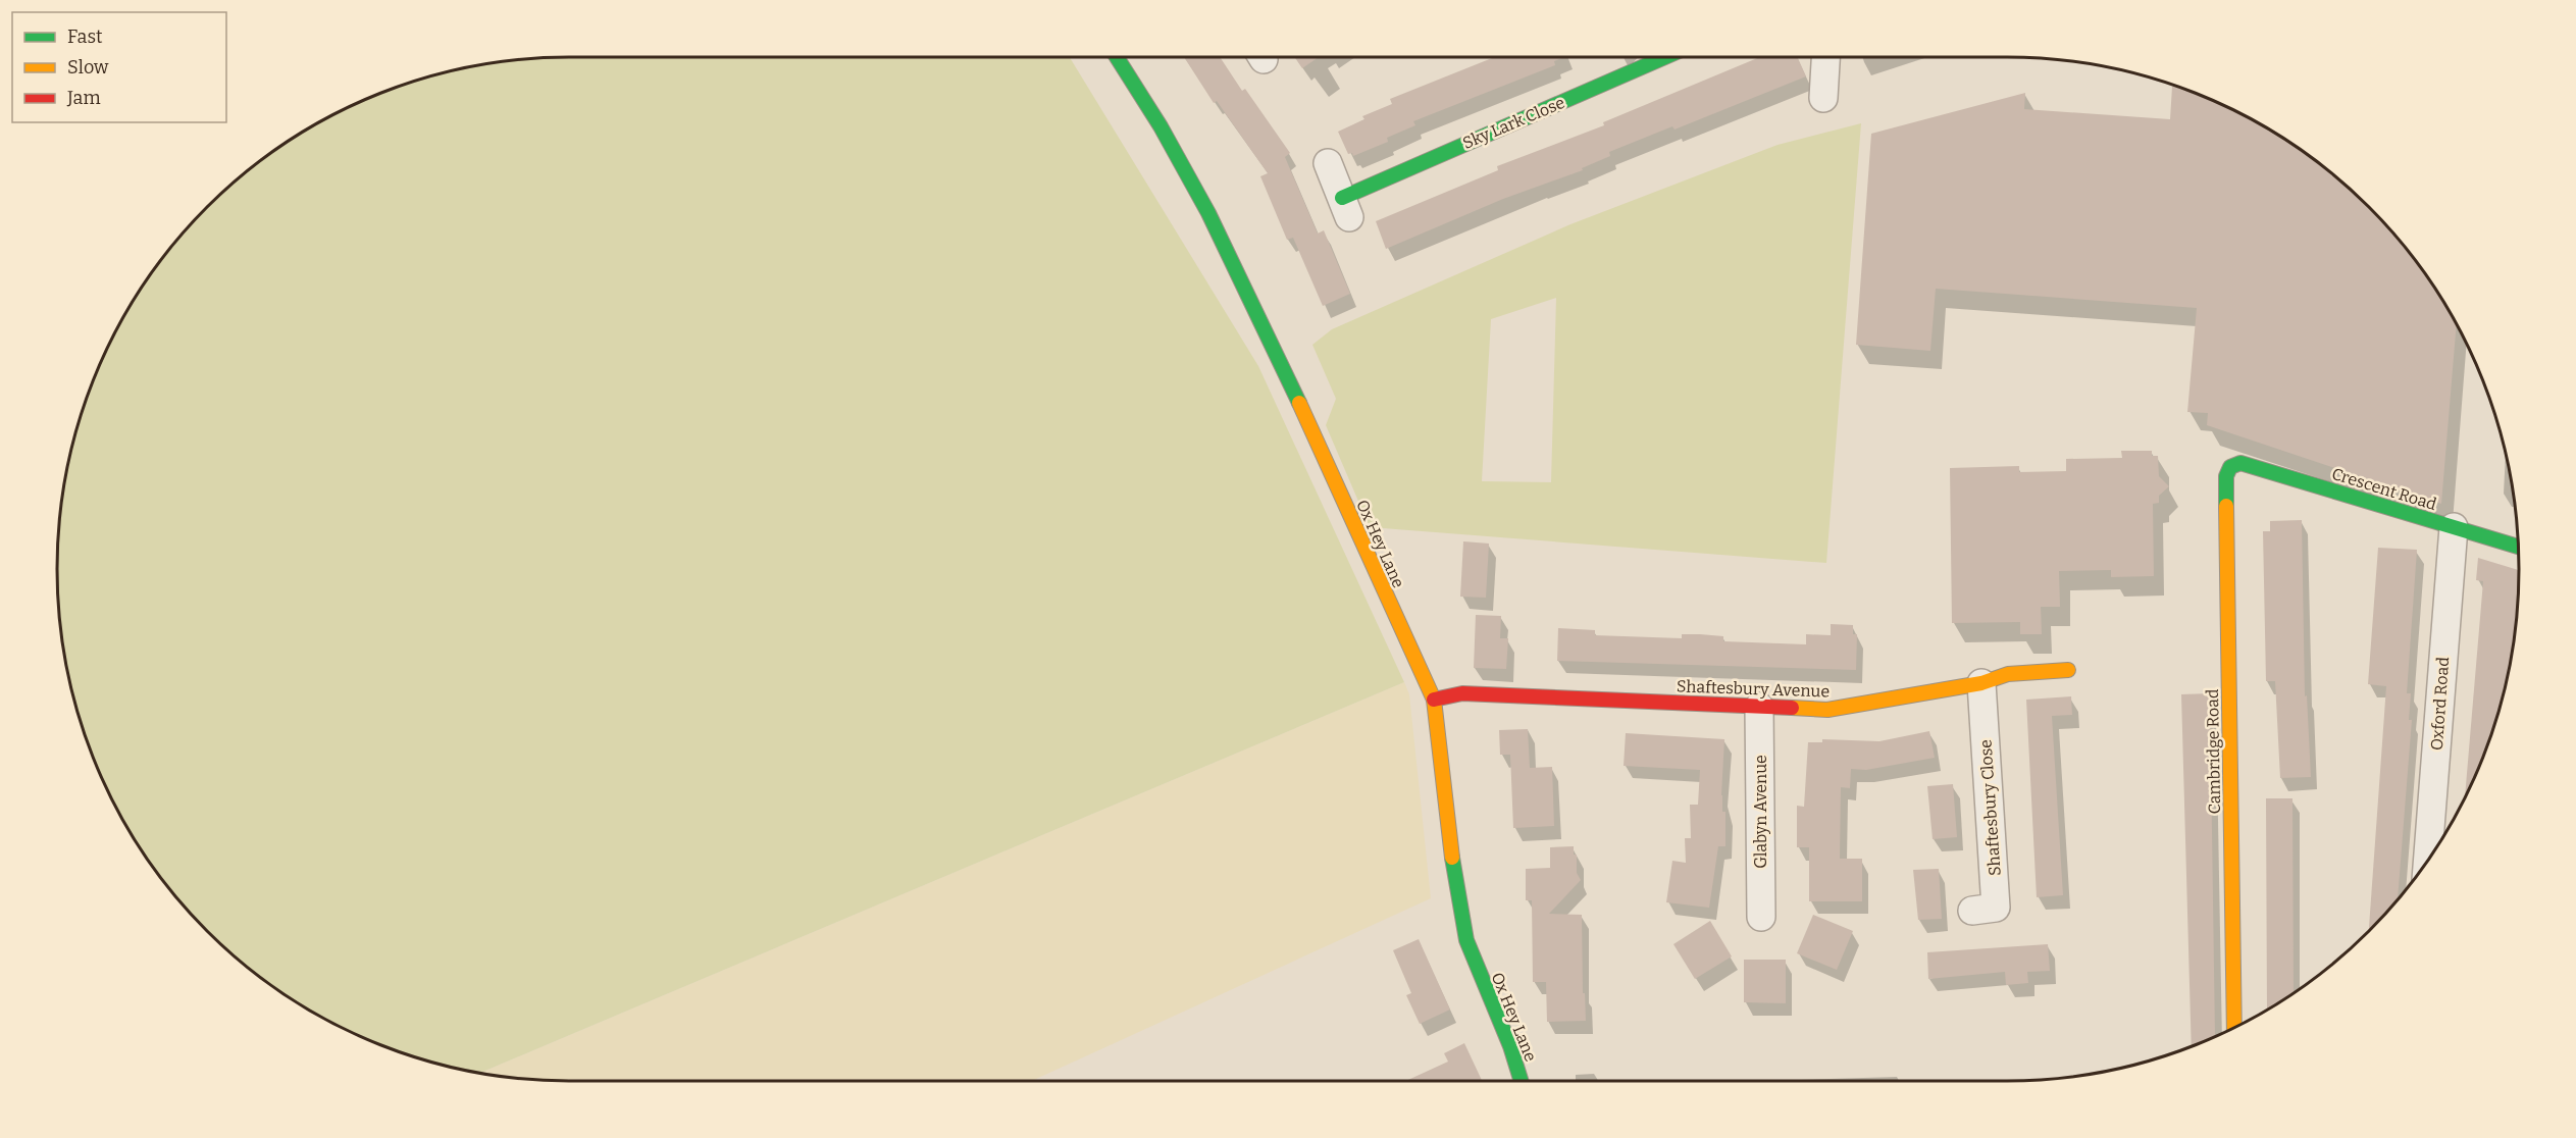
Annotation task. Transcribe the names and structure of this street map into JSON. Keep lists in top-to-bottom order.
{
  "streets": {
    "street": [
      "Sky Lark Close",
      "Crescent Road",
      "Ox Hey Lane",
      "Shaftesbury Avenue",
      "Oxford Road",
      "Cambridge Road",
      "Shaftesbury Close",
      "Glabyn Avenue"
    ]
  },
  "crossings": [
    ["Crescent Road", "Oxford Road"],
    ["Crescent Road", "Cambridge Road"],
    ["Ox Hey Lane", "Shaftesbury Avenue"],
    ["Shaftesbury Avenue", "Shaftesbury Close"],
    ["Shaftesbury Avenue", "Glabyn Avenue"]
  ],
  "legend": ["Fast", "Slow", "Jam"]
}
